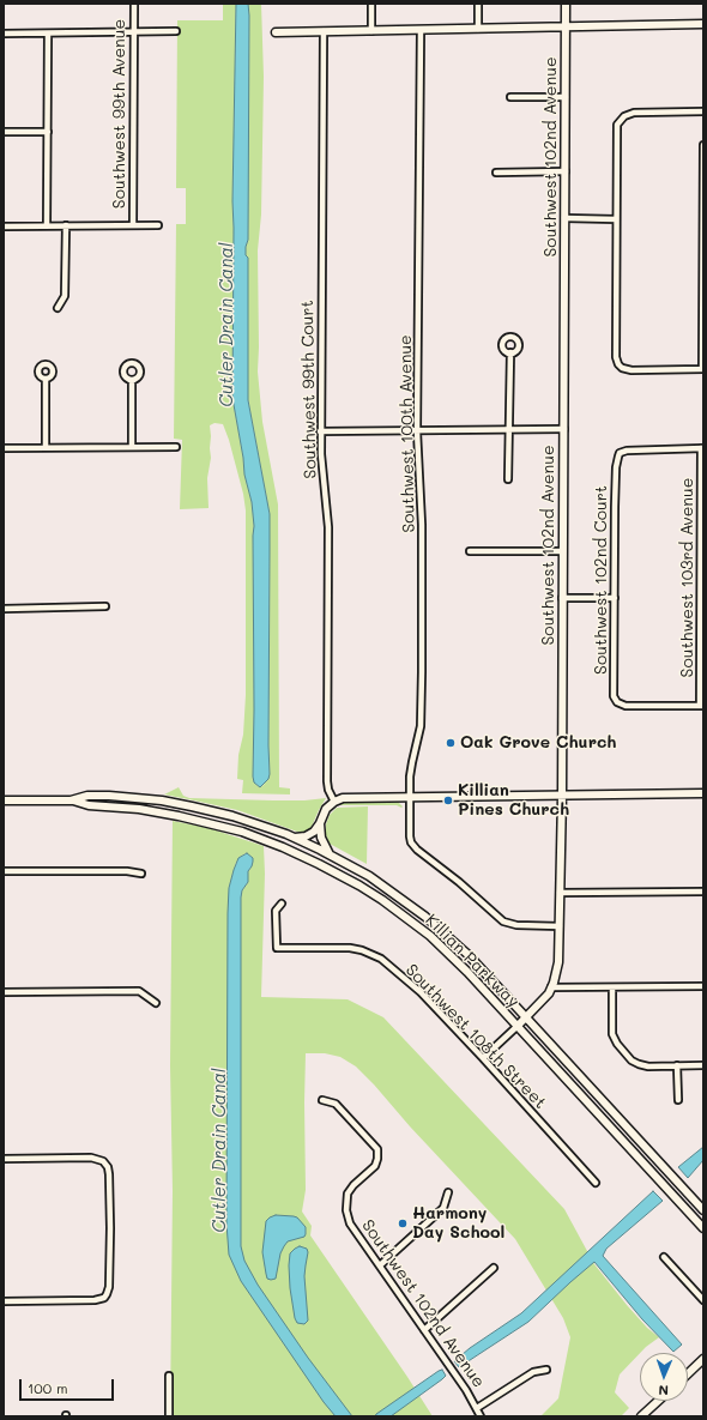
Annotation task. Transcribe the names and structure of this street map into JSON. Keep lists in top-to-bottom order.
{
  "streets": {
    "street": [
      "Southwest 99th Avenue",
      "Southwest 102nd Avenue",
      "Southwest 99th Court",
      "Southwest 100th Avenue",
      "Southwest 103rd Avenue",
      "Southwest 102nd Court",
      "Killian Parkway",
      "Southwest 108th Street"
    ]
  },
  "crossings": [
    ["Southwest 102nd Avenue", "Southwest 100th Avenue"],
    ["Southwest 102nd Avenue", "Killian Parkway"],
    ["Southwest 102nd Avenue", "Southwest 108th Street"],
    ["Southwest 103rd Avenue", "Southwest 102nd Court"]
  ],
  "water": ["Cutler Drain Canal"],
  "places": ["Oak Grove Church", "Killian Pines Church", "Harmony Day School"],
  "scale_bar": "100 m",
  "north": "bottom"
}
